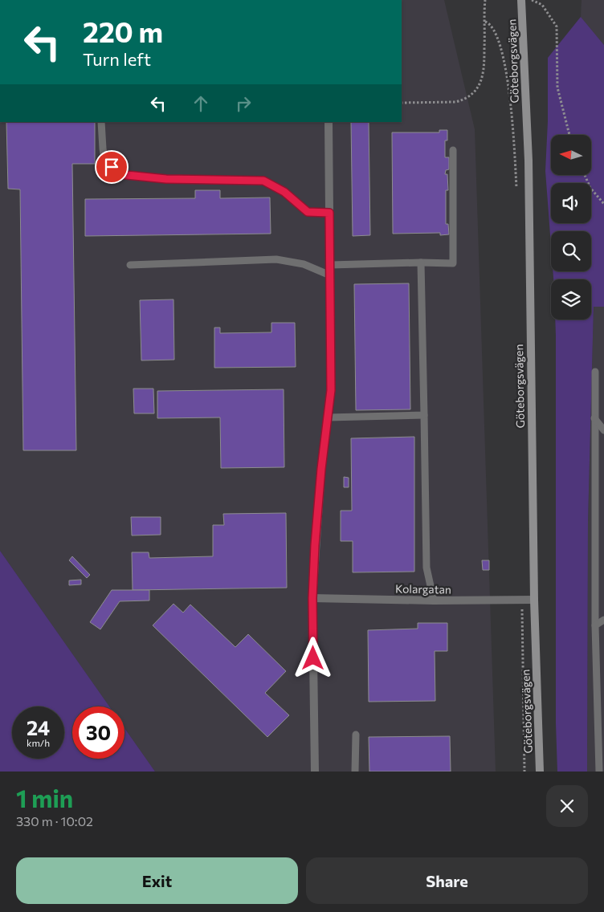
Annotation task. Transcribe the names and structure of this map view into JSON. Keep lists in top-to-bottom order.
{
  "streets": {
    "street": ["Göteborgsvägen", "Kolargatan"]
  },
  "crossings": [
    ["Göteborgsvägen", "Kolargatan"]
  ],
  "north": "left",
  "page": {
    "turn": ["220 m", "Turn left"],
    "speed": "24 km/h",
    "limit": "30",
    "heading": ["1 min", "330 m · 10:02"],
    "buttons": ["Exit", "Share"]
  }
}
